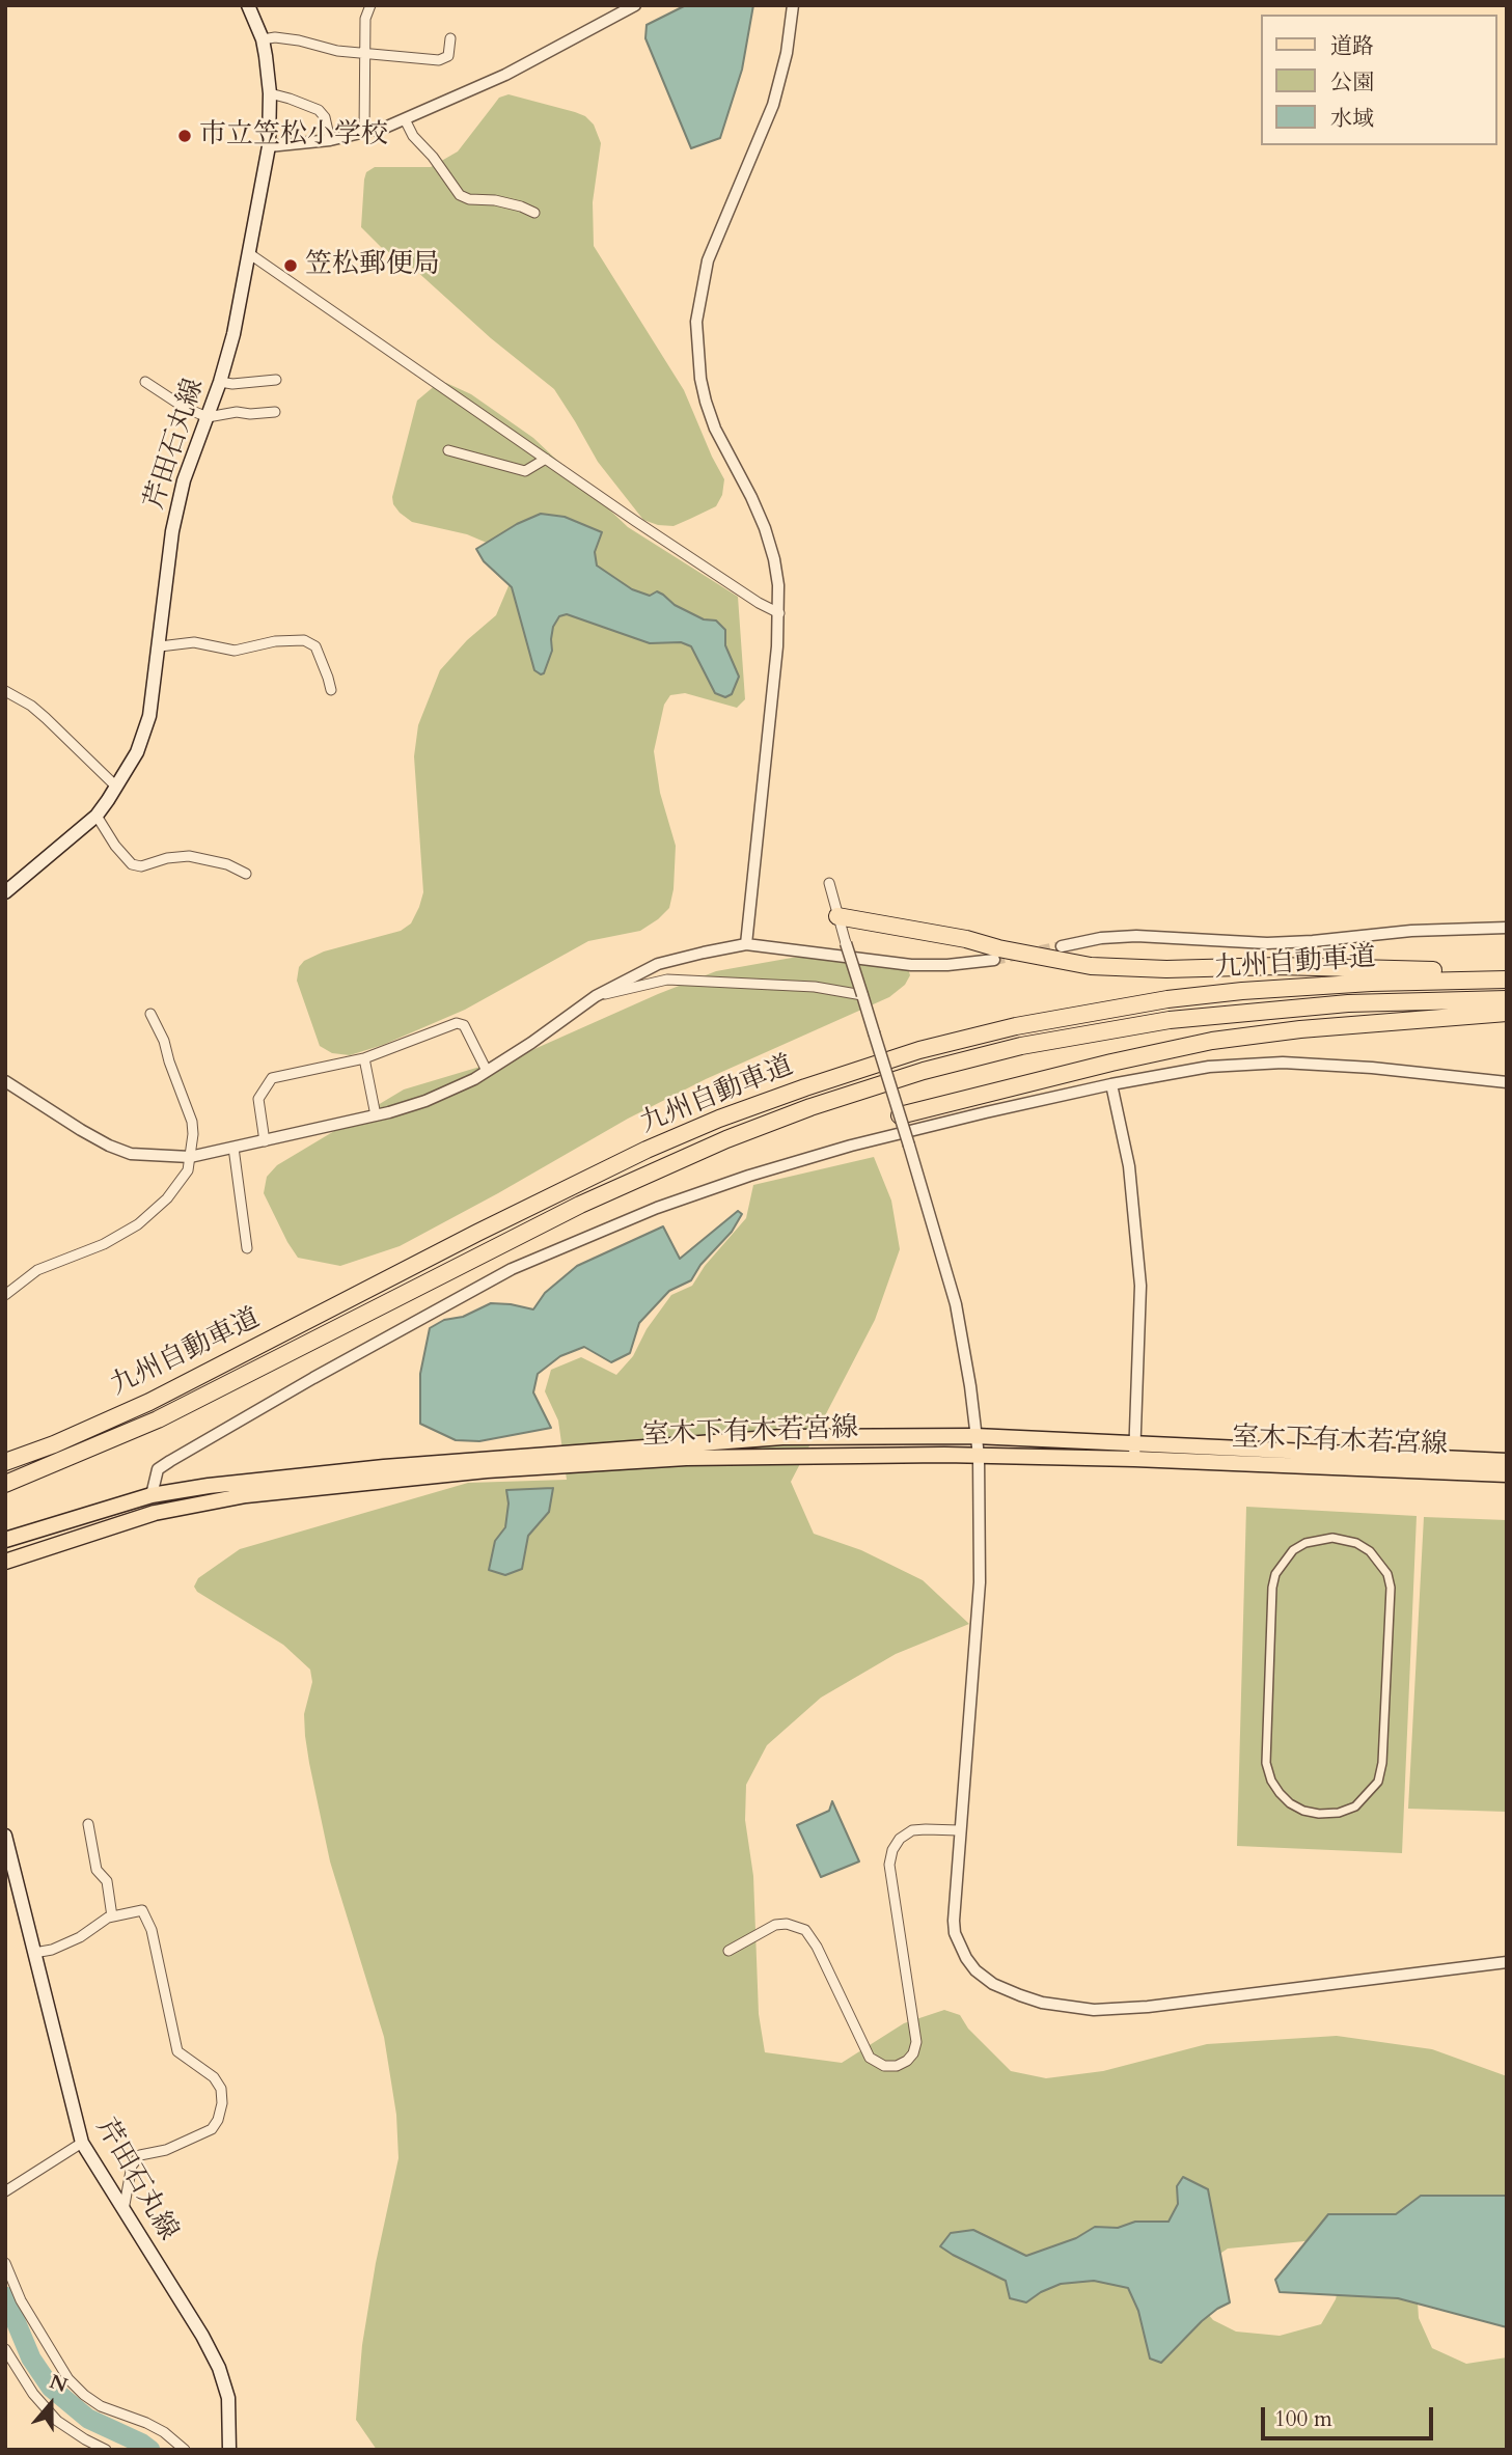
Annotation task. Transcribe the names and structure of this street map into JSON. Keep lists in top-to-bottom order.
{
  "streets": {
    "highway": ["九州自動車道"],
    "main road": ["芹田石丸線", "室木下有木若宮線"]
  },
  "places": ["市立笠松小学校", "笠松郵便局"],
  "legend": ["道路", "公園", "水域"],
  "scale_bar": "100 m",
  "north": "top"
}
